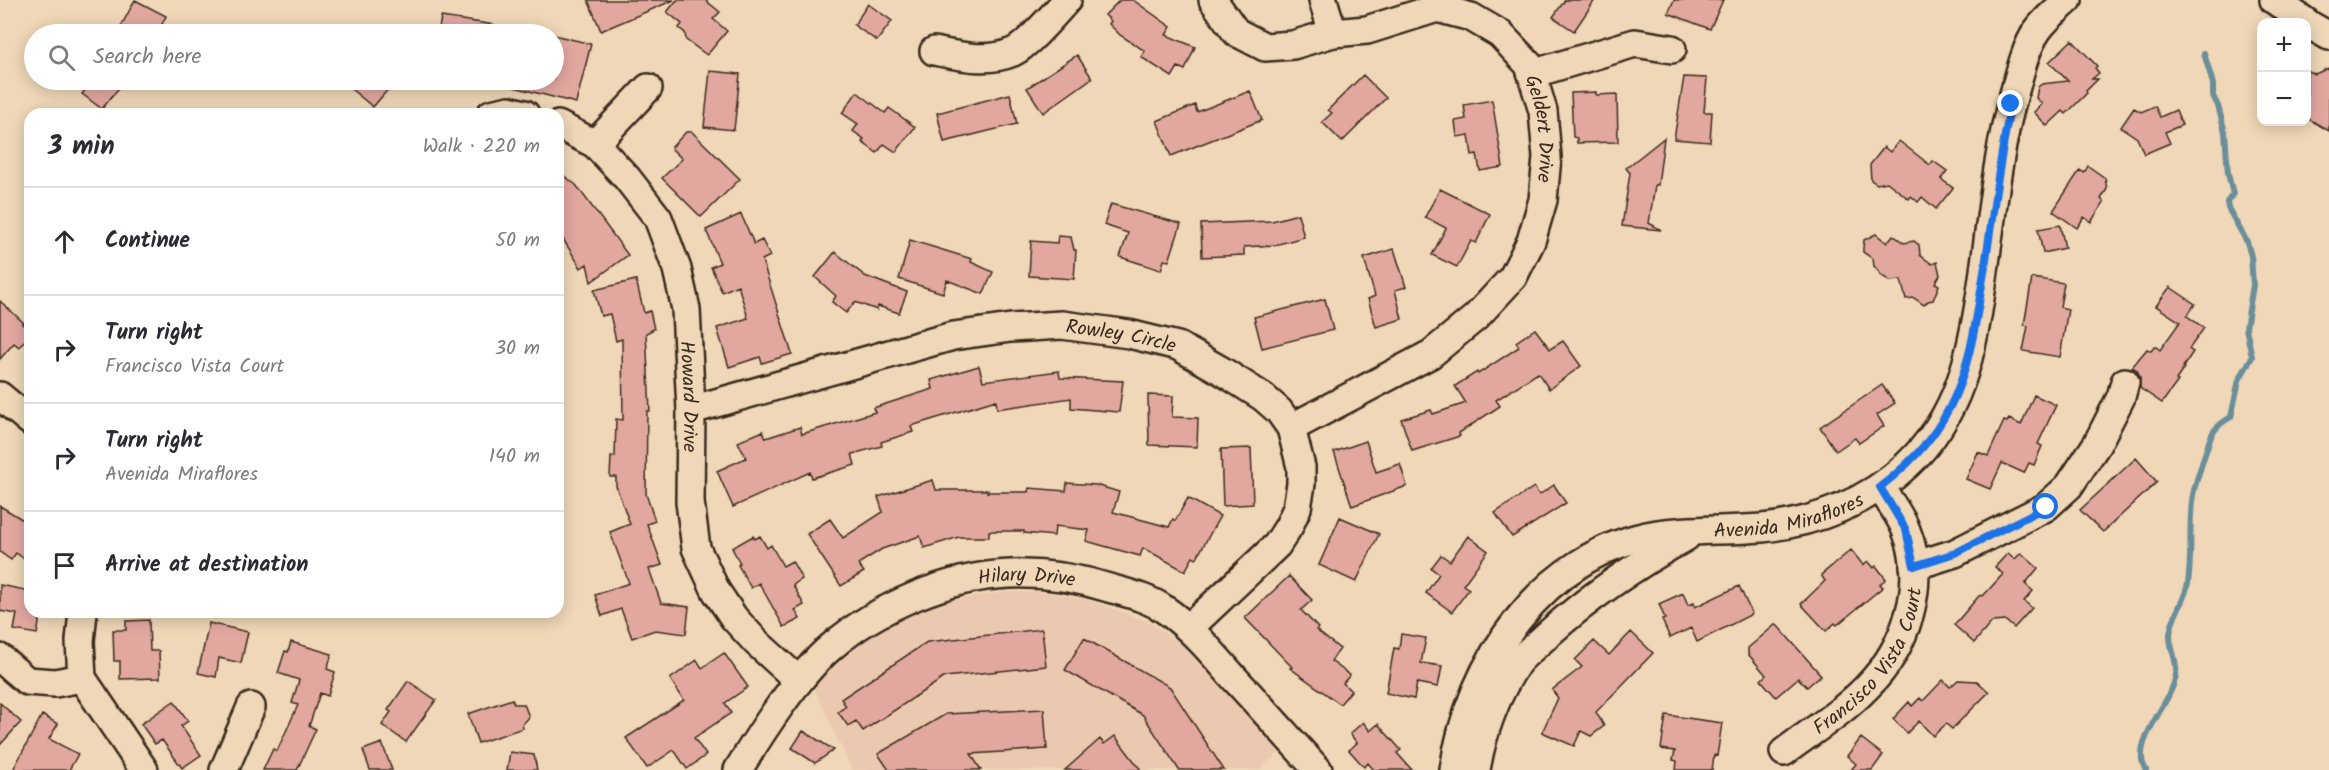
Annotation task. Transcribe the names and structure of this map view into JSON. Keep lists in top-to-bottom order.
{
  "streets": {
    "street": [
      "Geldert Drive",
      "Rowley Circle",
      "Howard Drive",
      "Avenida Miraflores",
      "Hilary Drive",
      "Francisco Vista Court"
    ]
  },
  "crossings": [
    ["Geldert Drive", "Rowley Circle"],
    ["Rowley Circle", "Howard Drive"],
    ["Rowley Circle", "Hilary Drive"],
    ["Howard Drive", "Hilary Drive"],
    ["Avenida Miraflores", "Francisco Vista Court"]
  ],
  "page": {
    "map_buttons": ["+", "−"],
    "search": "Search here",
    "heading": ["3 min", "Walk · 220 m"],
    "list": [
      ["Continue", "50 m"],
      ["Turn right", "Francisco Vista Court", "30 m"],
      ["Turn right", "Avenida Miraflores", "140 m"],
      "Arrive at destination"
    ]
  }
}
